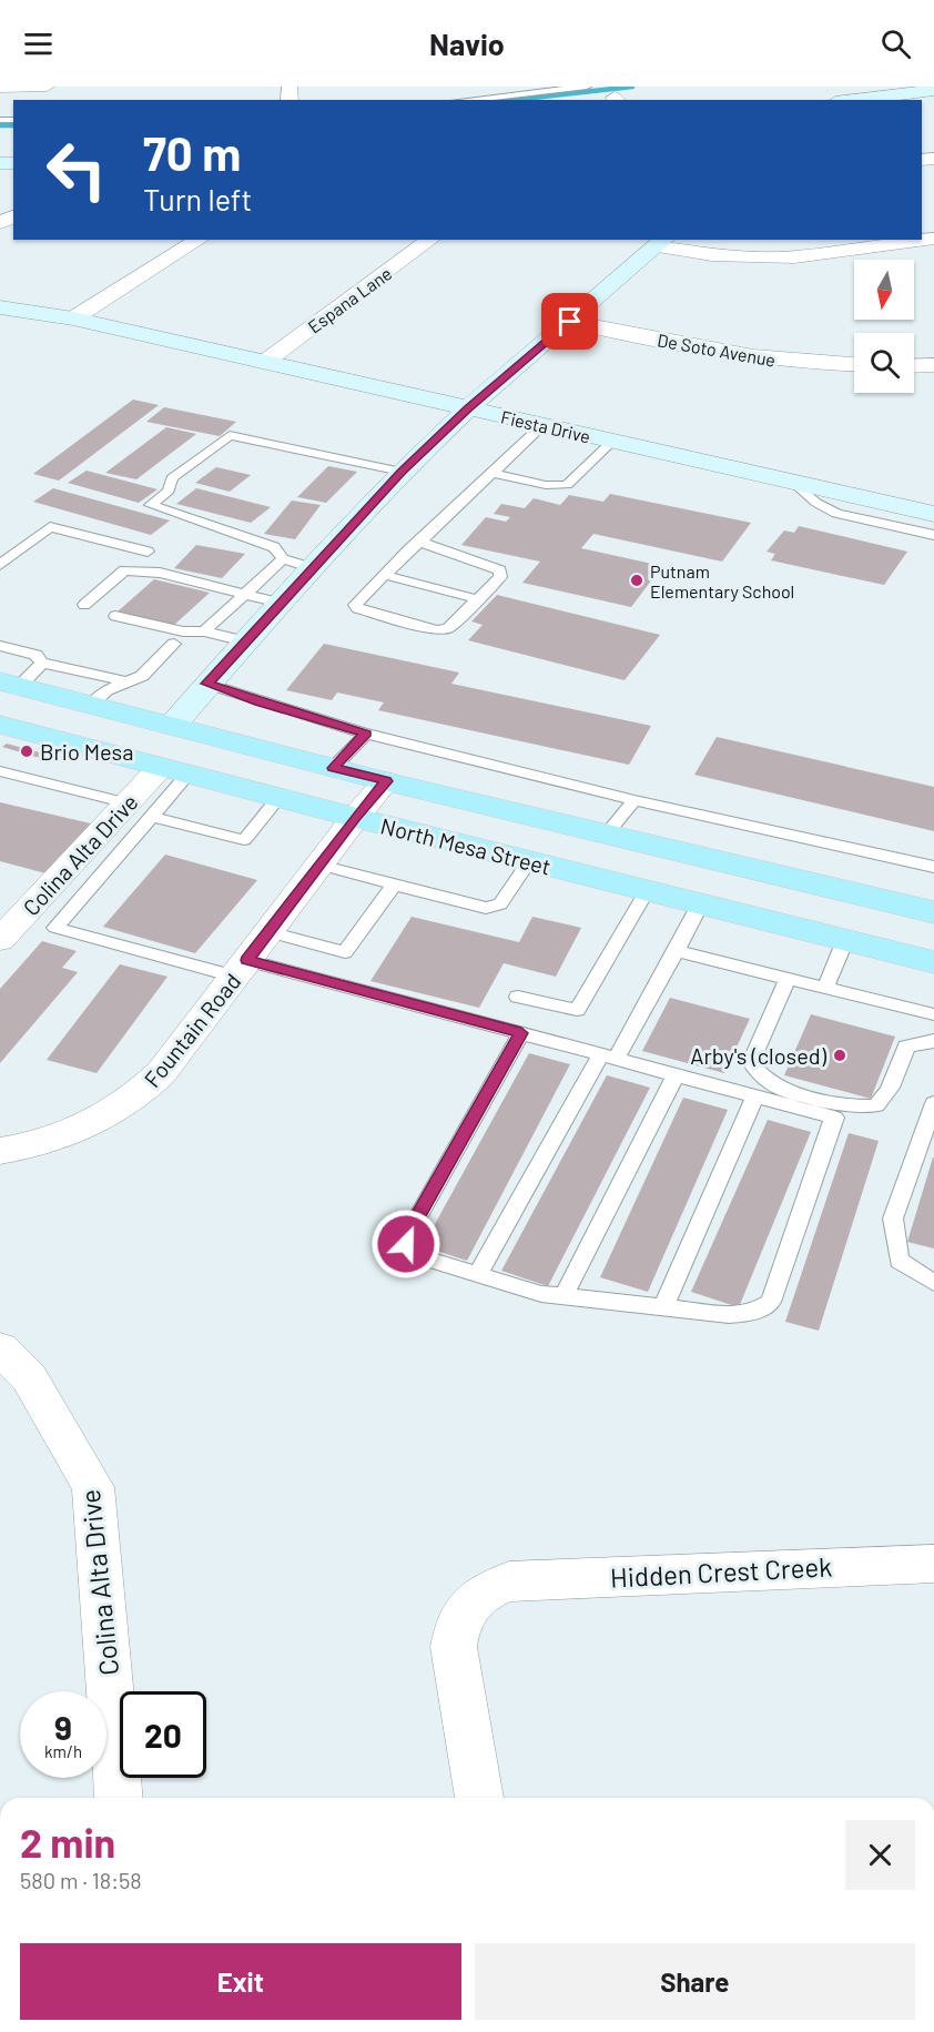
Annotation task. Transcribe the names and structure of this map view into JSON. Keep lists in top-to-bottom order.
{
  "streets": {
    "main road": ["North Mesa Street"],
    "street": [
      "Espana Lane",
      "De Soto Avenue",
      "Fiesta Drive",
      "Colina Alta Drive",
      "Fountain Road",
      "Hidden Crest Creek"
    ]
  },
  "crossings": [
    ["Espana Lane", "Fiesta Drive"],
    ["North Mesa Street", "Colina Alta Drive"],
    ["North Mesa Street", "Fountain Road"]
  ],
  "places": ["Putnam Elementary School", "Brio Mesa", "Arby's (closed)"],
  "north": "bottom",
  "page": {
    "header": "Navio",
    "turn": ["70 m", "Turn left"],
    "speed": "9 km/h",
    "limit": "20",
    "heading": ["2 min", "580 m · 18:58"],
    "buttons": ["Exit", "Share"]
  }
}
